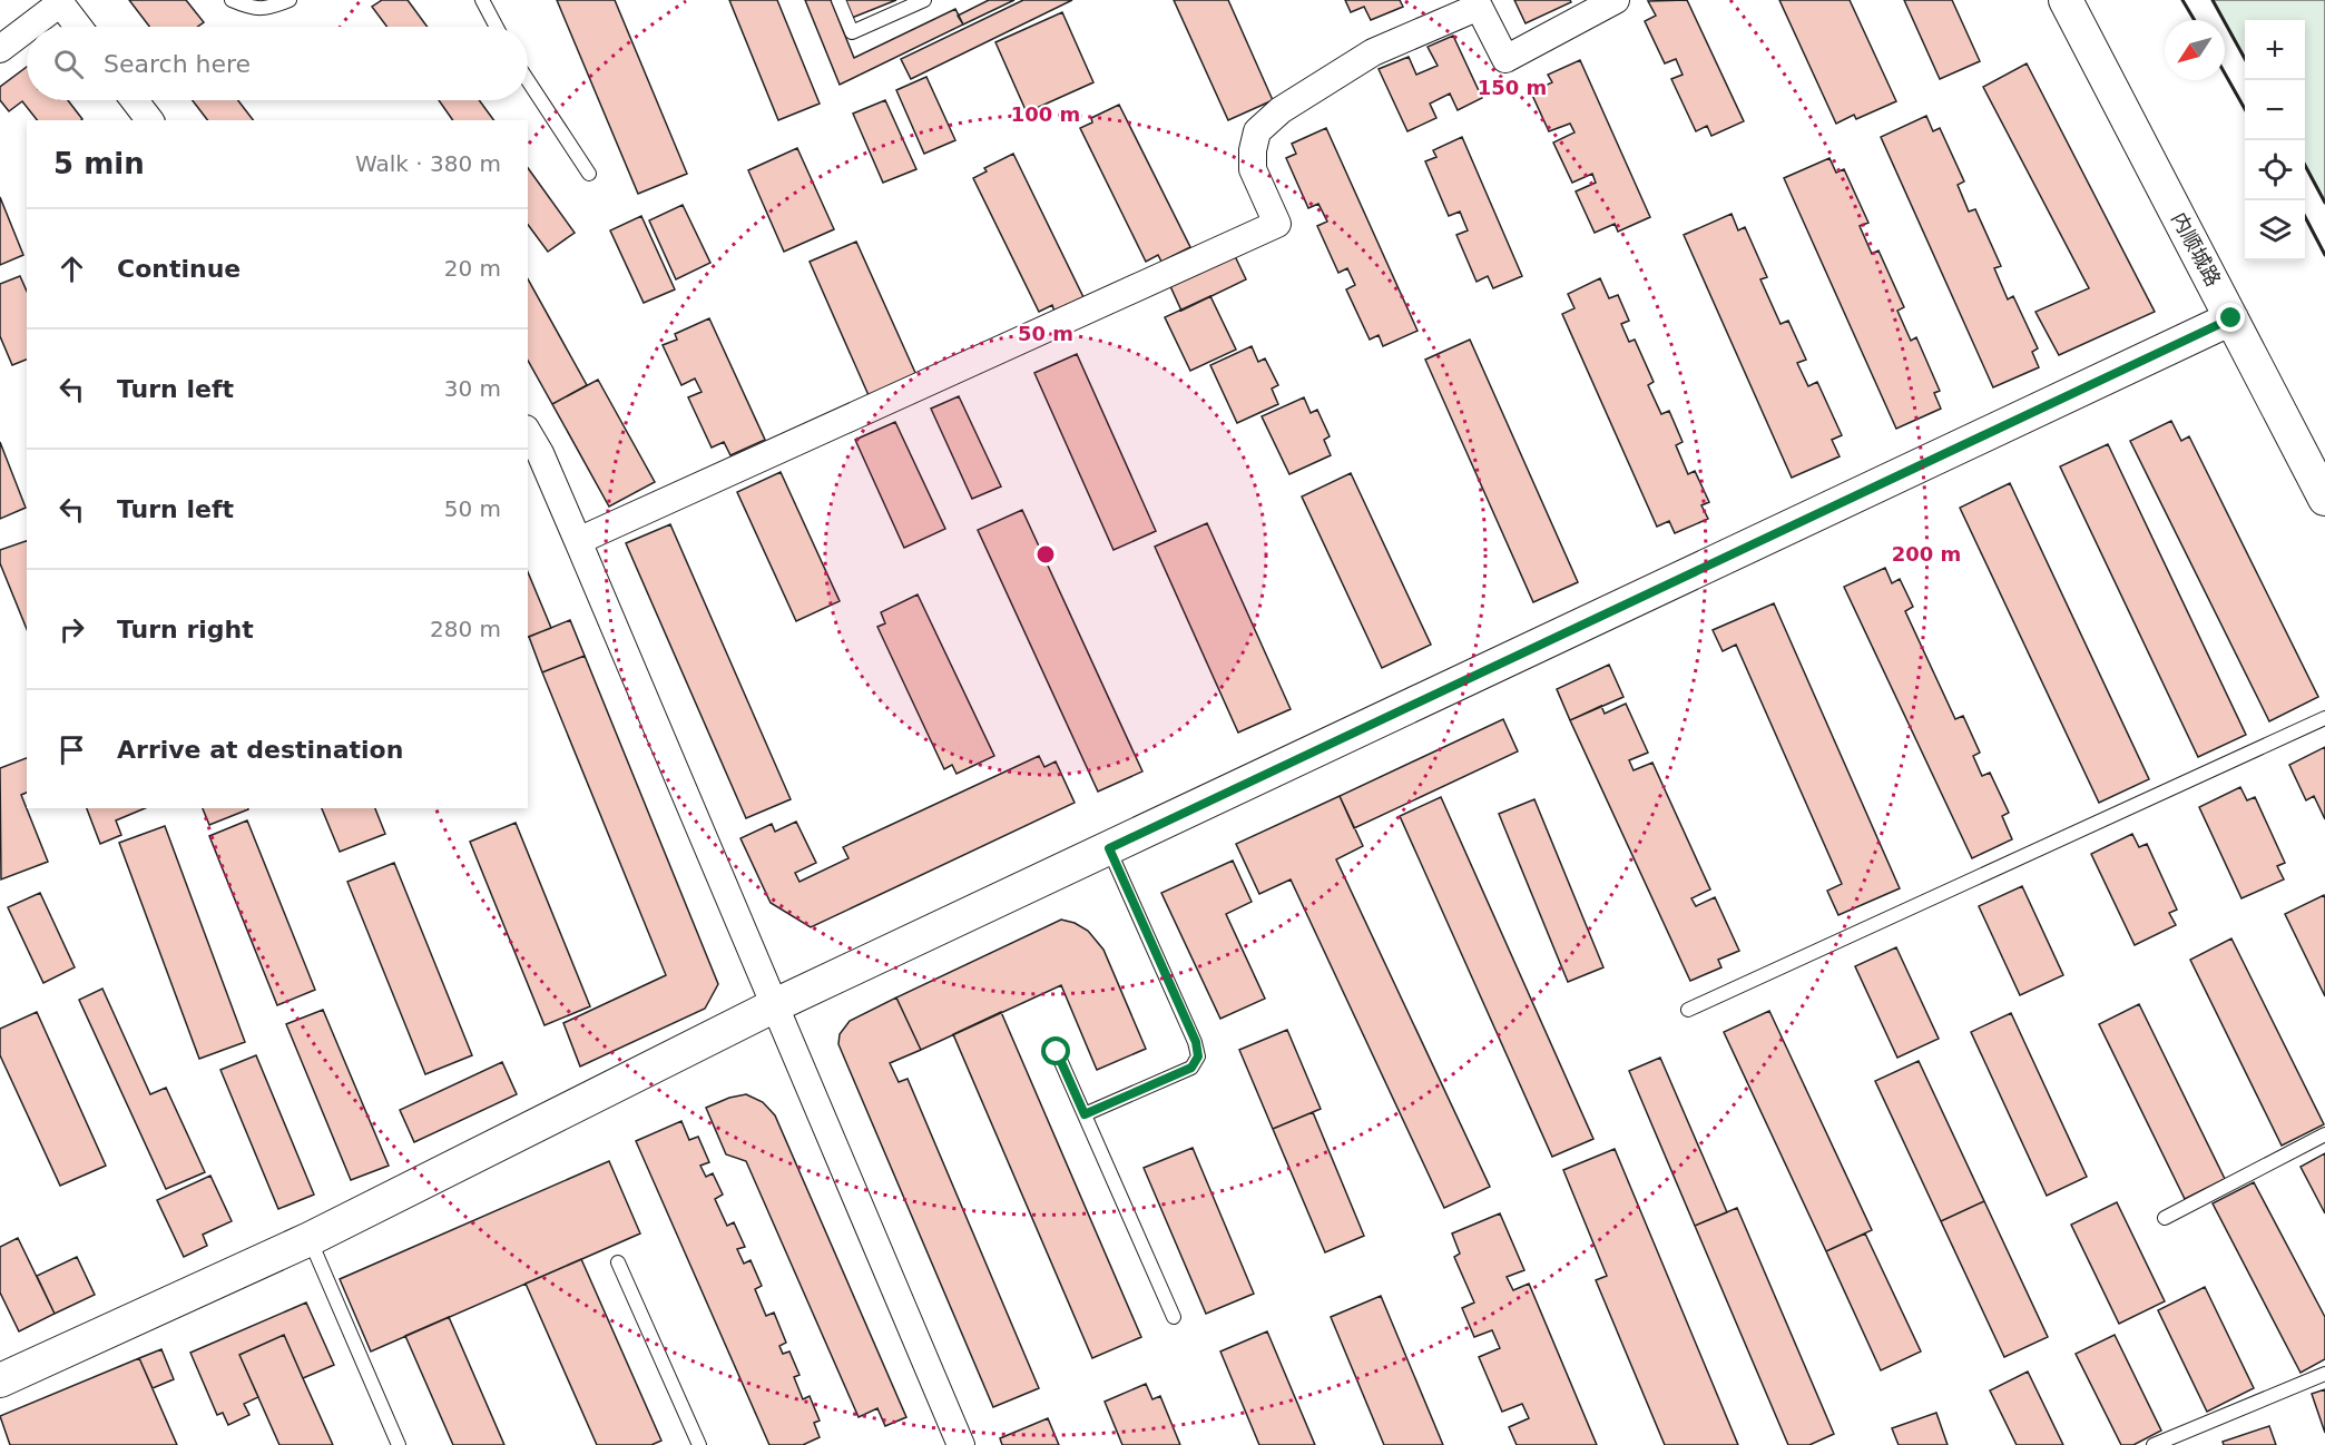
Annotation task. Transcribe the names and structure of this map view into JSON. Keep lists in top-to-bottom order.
{
  "streets": {
    "street": ["内顺城路"]
  },
  "north": "bottom left",
  "page": {
    "map_buttons": ["+", "−"],
    "search": "Search here",
    "heading": ["5 min", "Walk · 380 m"],
    "list": [
      ["Continue", "20 m"],
      ["Turn left", "30 m"],
      ["Turn left", "50 m"],
      ["Turn right", "280 m"],
      "Arrive at destination"
    ]
  },
  "rings": [
    "150 m",
    "100 m",
    "50 m",
    "200 m"
  ]
}
